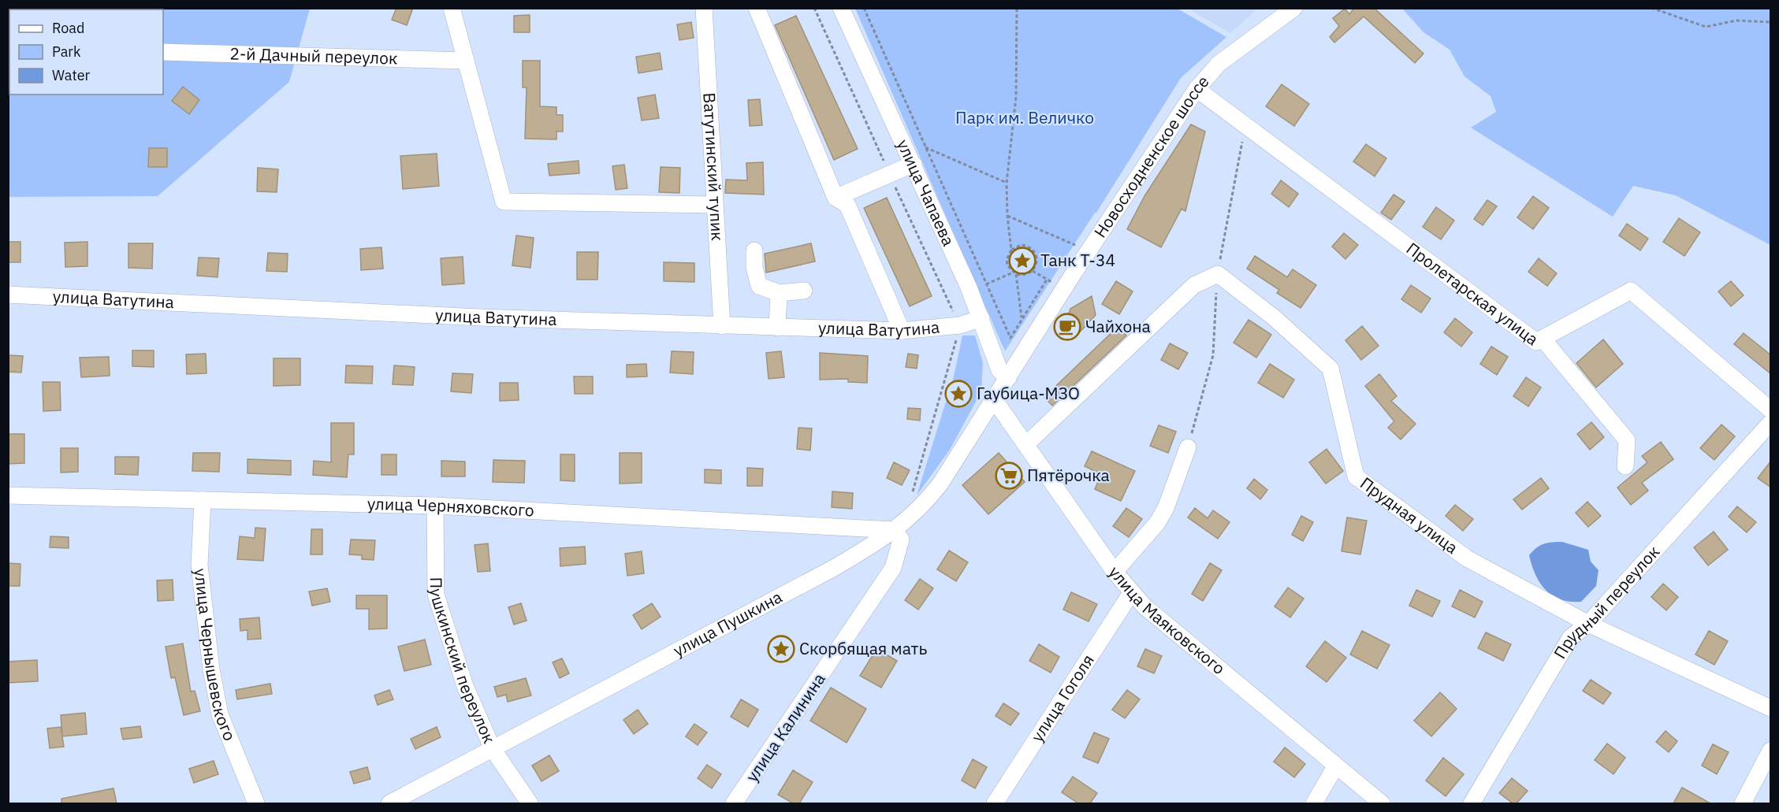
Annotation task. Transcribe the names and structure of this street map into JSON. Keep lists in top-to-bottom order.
{
  "streets": {
    "street": [
      "2-й Дачный переулок",
      "Новосходненское шоссе",
      "Ватутинский тупик",
      "улица Чапаева",
      "Пролетарская улица",
      "улица Ватутина",
      "улица Черняховского",
      "Прудная улица",
      "Прудный переулок",
      "улица Маяковского",
      "улица Пушкина",
      "улица Чернышевского",
      "Пушкинский переулок",
      "улица Гоголя",
      "улица Калинина"
    ]
  },
  "crossings": [
    ["Новосходненское шоссе", "улица Чапаева"],
    ["Новосходненское шоссе", "Пролетарская улица"],
    ["Новосходненское шоссе", "улица Пушкина"],
    ["Ватутинский тупик", "улица Ватутина"],
    ["улица Чапаева", "улица Ватутина"],
    ["улица Чапаева", "улица Пушкина"],
    ["улица Черняховского", "улица Пушкина"],
    ["улица Черняховского", "улица Чернышевского"],
    ["улица Черняховского", "Пушкинский переулок"],
    ["улица Черняховского", "улица Калинина"],
    ["Прудная улица", "Прудный переулок"],
    ["Прудная улица", "улица Маяковского"],
    ["улица Маяковского", "улица Пушкина"],
    ["улица Маяковского", "улица Гоголя"],
    ["улица Пушкина", "Пушкинский переулок"],
    ["улица Пушкина", "улица Калинина"]
  ],
  "parks": ["Парк им. Величко"],
  "places": {
    "place": ["Танк Т-34", "Гаубица-МЗО", "Скорбящая мать"],
    "cafe": ["Чайхона"],
    "supermarket": ["Пятёрочка"]
  },
  "legend": ["Road", "Park", "Water"]
}
